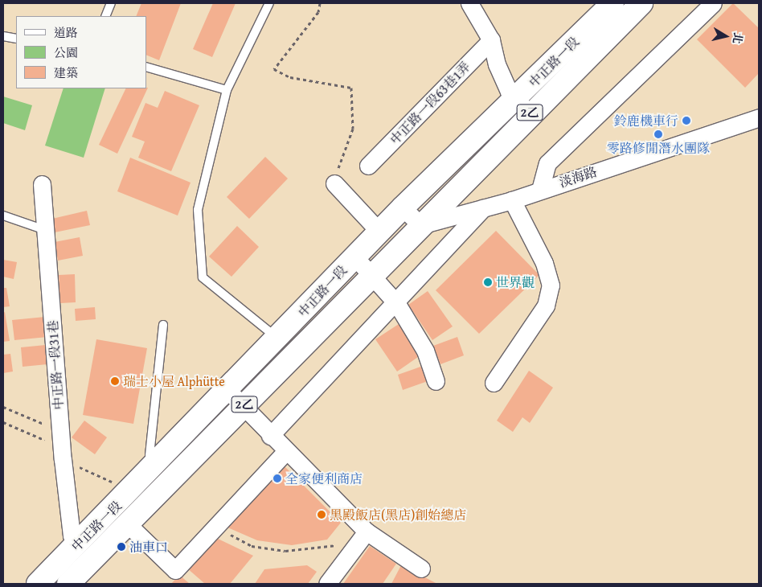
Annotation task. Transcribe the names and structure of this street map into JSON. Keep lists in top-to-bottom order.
{
  "streets": {
    "main road": ["中正路一段", "2乙"],
    "street": ["中正路一段63巷1弄", "淡海路", "中正路一段31巷"]
  },
  "crossings": [
    ["中正路一段", "淡海路"],
    ["中正路一段", "中正路一段31巷"]
  ],
  "places": [
    "鈴鹿機車行",
    "零路修閒潛水團隊",
    "世界觀",
    "瑞士小屋 Alphütte",
    "全家便利商店",
    "黑殿飯店(黑店)創始總店",
    "油車口"
  ],
  "legend": ["道路", "公園", "建築"],
  "north": "right"
}
